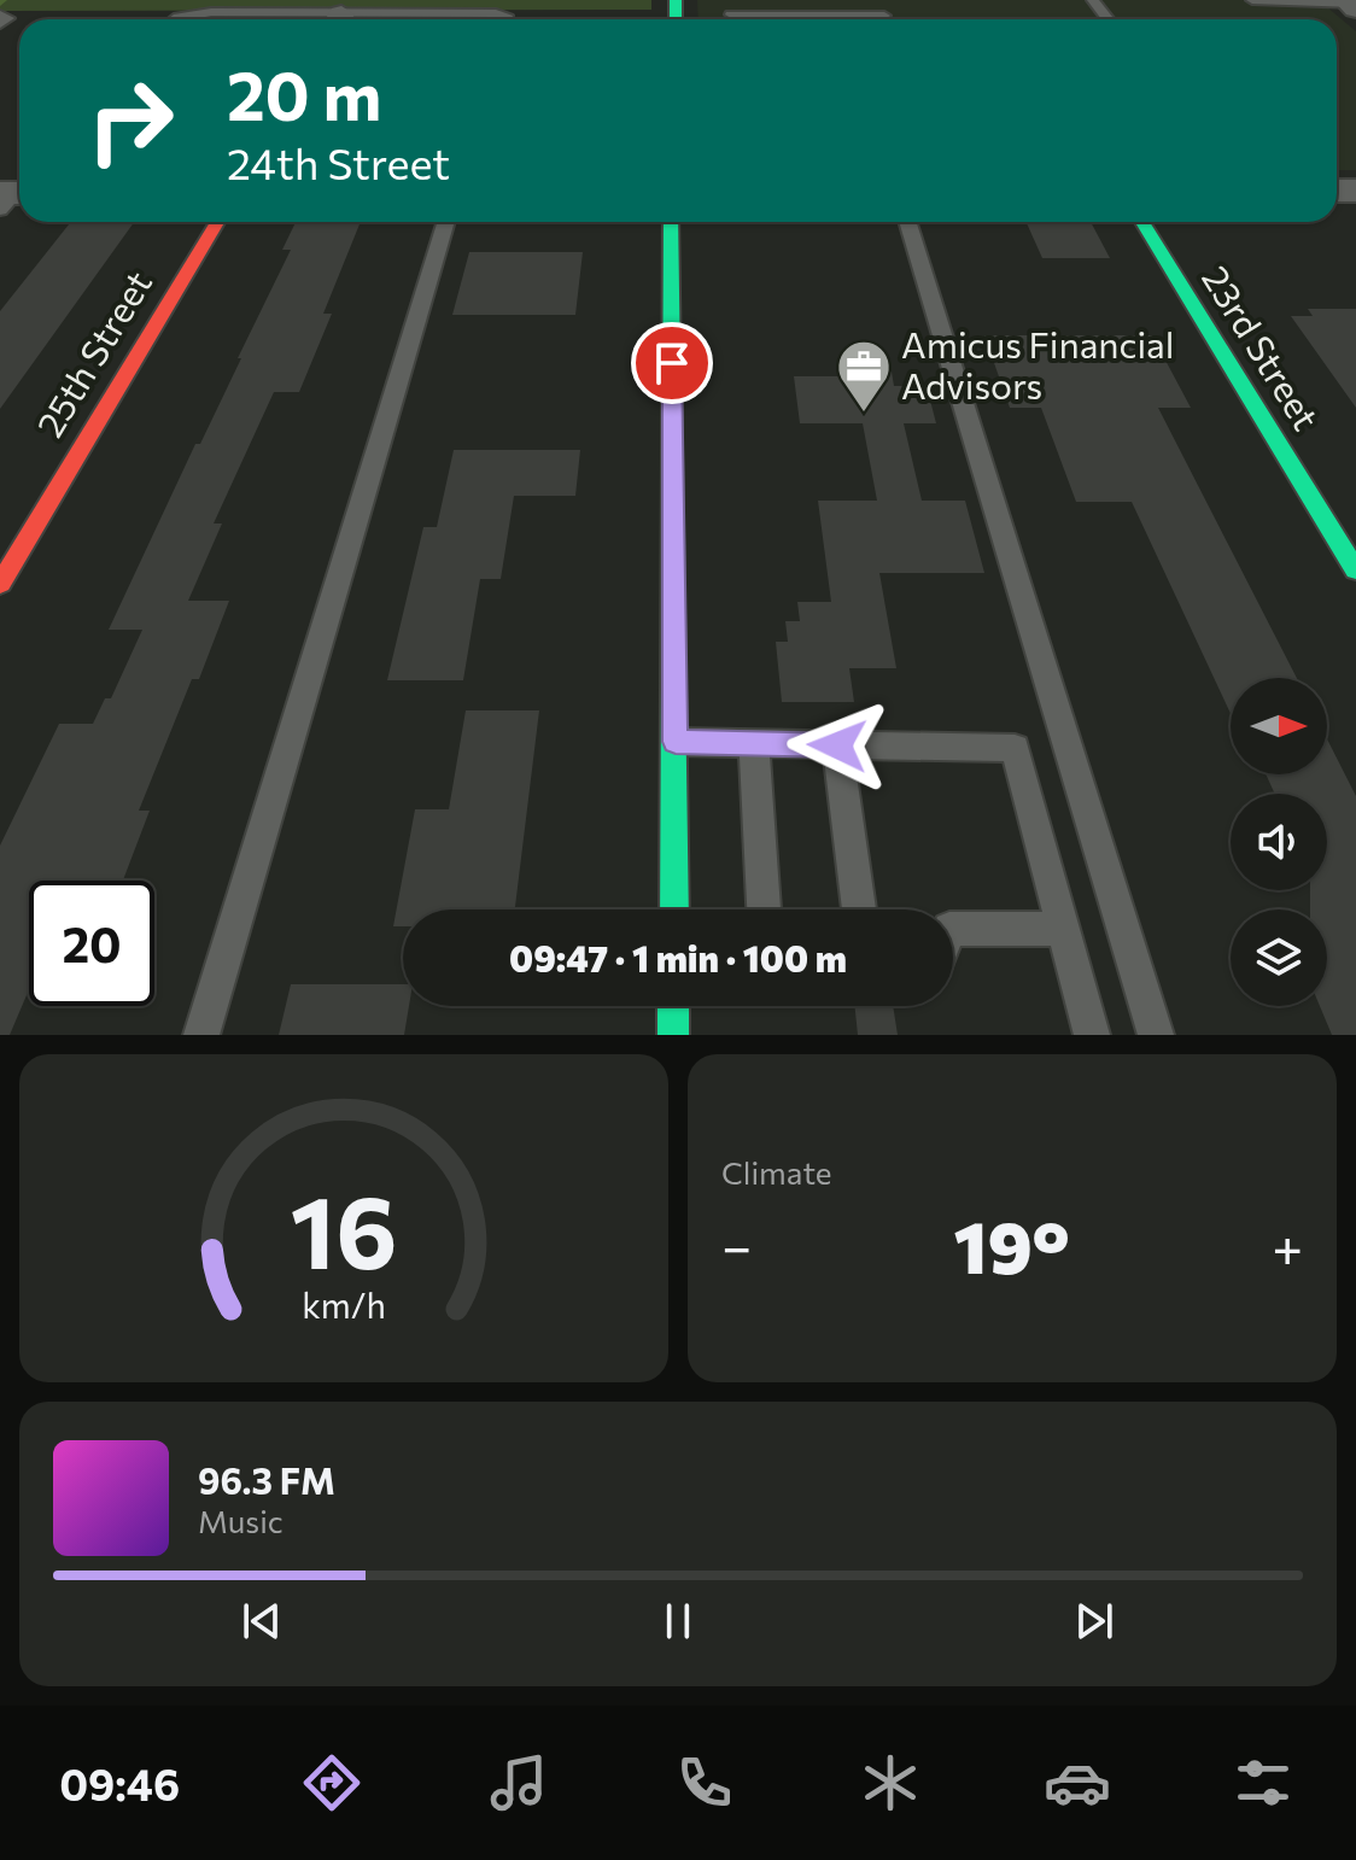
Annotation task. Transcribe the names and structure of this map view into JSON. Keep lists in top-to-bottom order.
{
  "streets": {
    "street": ["23rd Street", "25th Street"]
  },
  "places": {
    "office": ["Amicus Financial Advisors"]
  },
  "north": "right",
  "page": {
    "turn": ["20 m", "24th Street"],
    "limit": "20",
    "trip": "09:47 · 1 min · 100 m",
    "tile": "Climate",
    "heat": ["−", "19°", "+"],
    "song": ["96.3 FM", "Music"],
    "tabs": "09:46",
    "gauge": ["16", "km/h"]
  }
}
